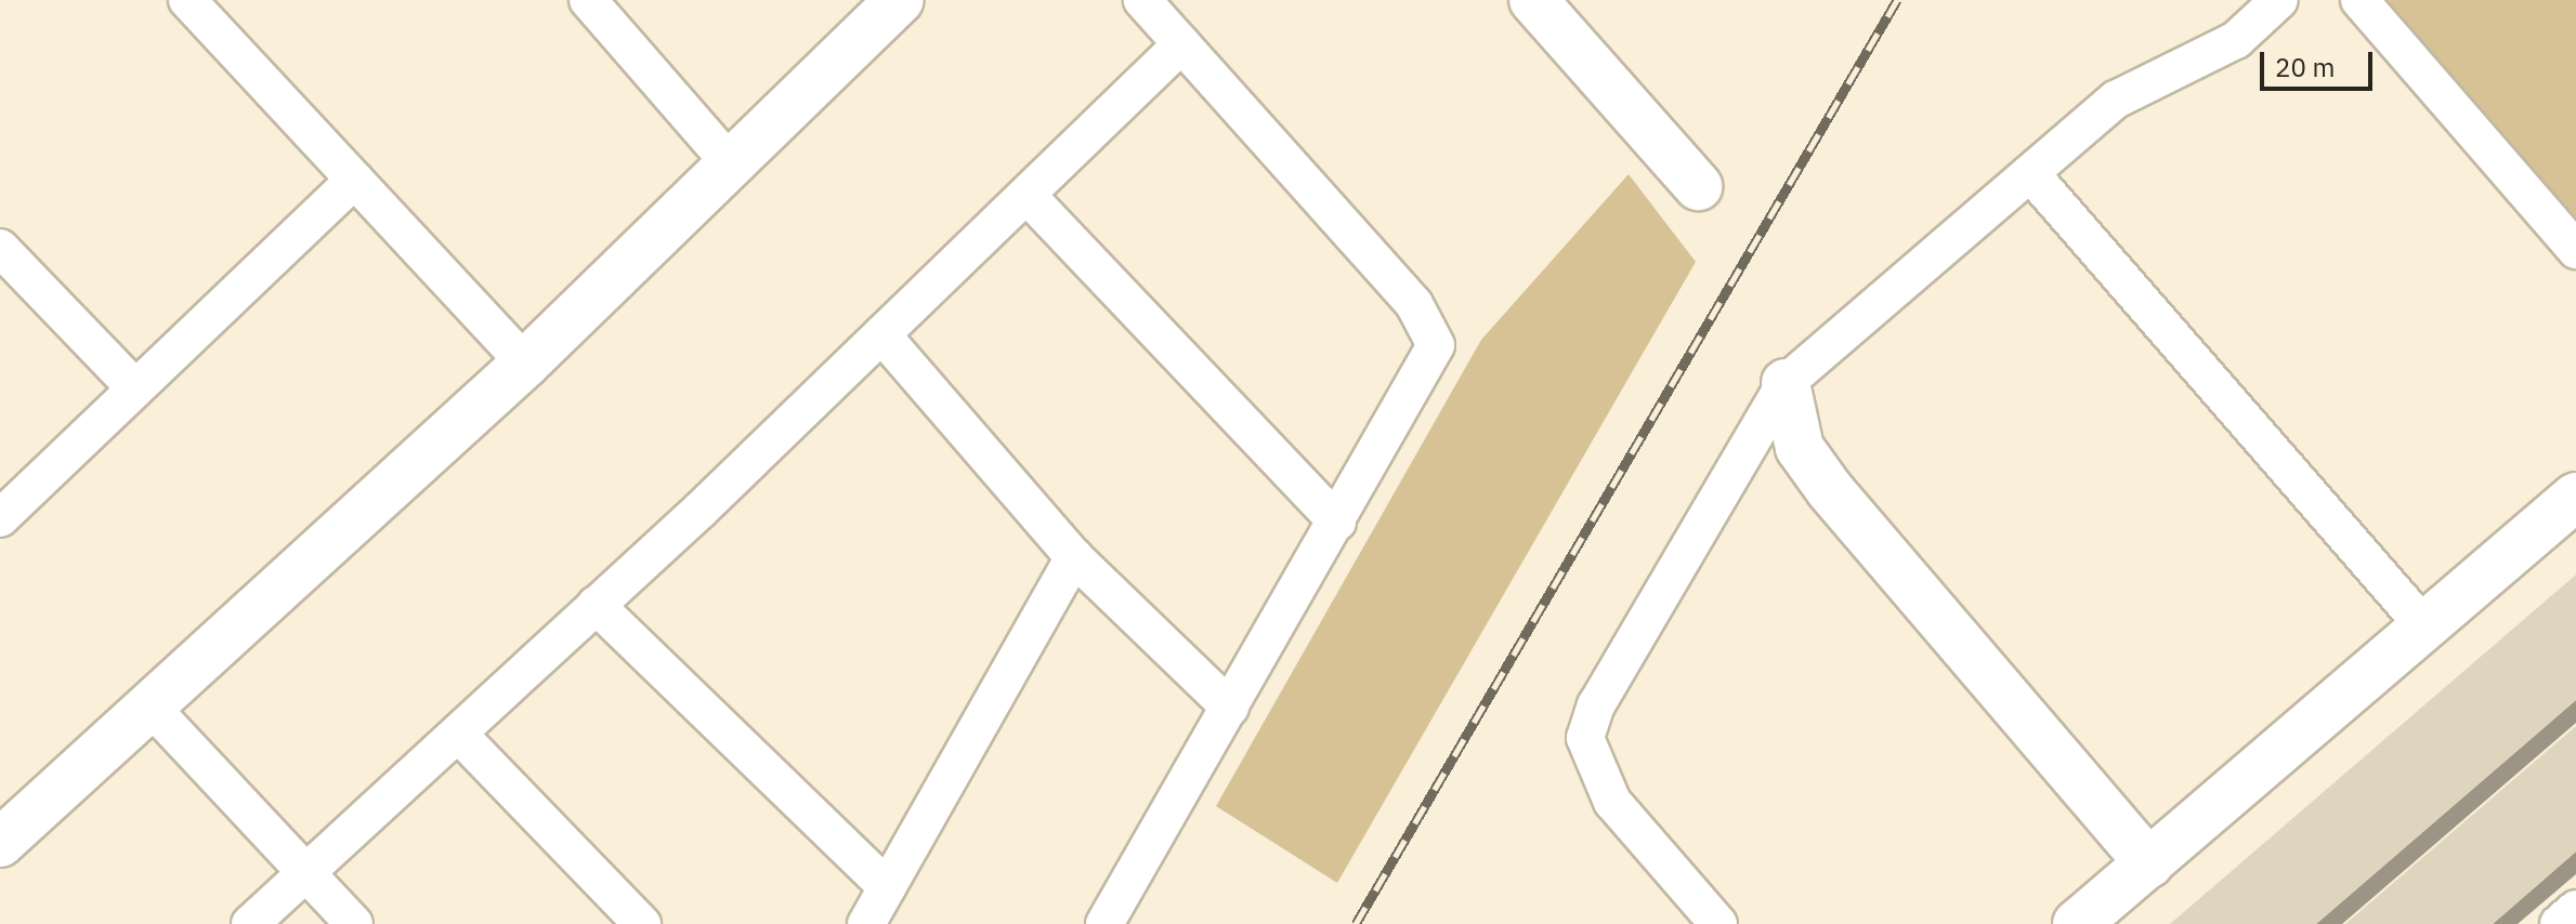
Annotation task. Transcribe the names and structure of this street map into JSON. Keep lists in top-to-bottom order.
{
  "scale_bar": "20 m"
}
